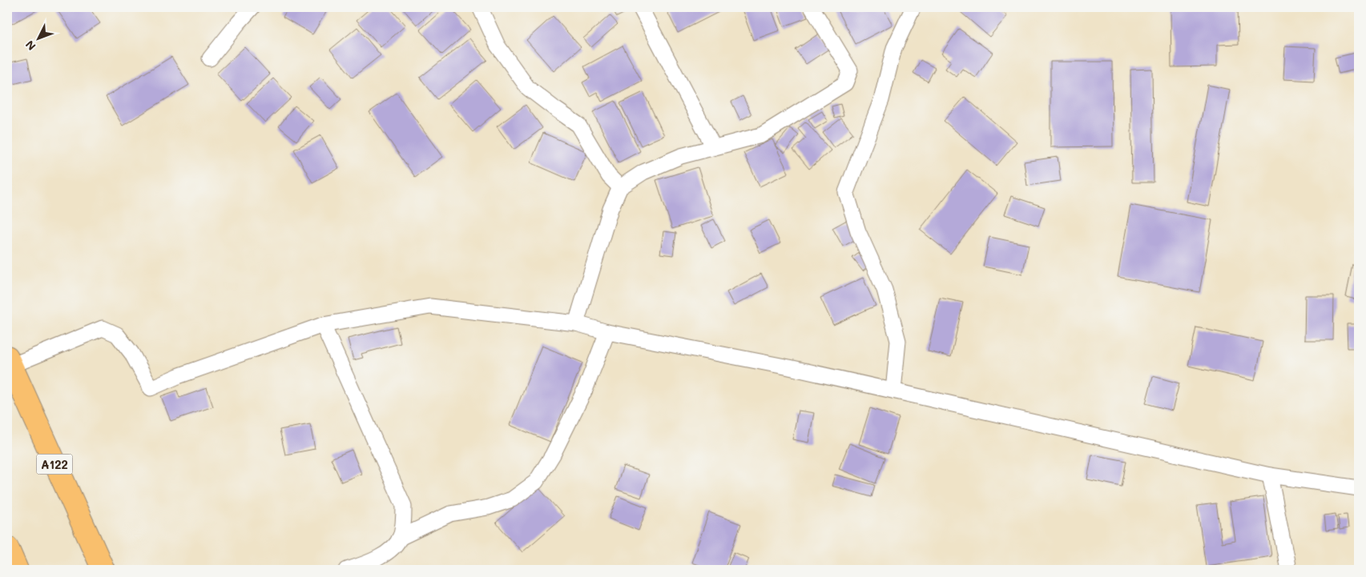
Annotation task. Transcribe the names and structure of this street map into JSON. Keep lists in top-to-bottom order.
{
  "streets": {
    "highway": ["A122"]
  },
  "north": "bottom left"
}
